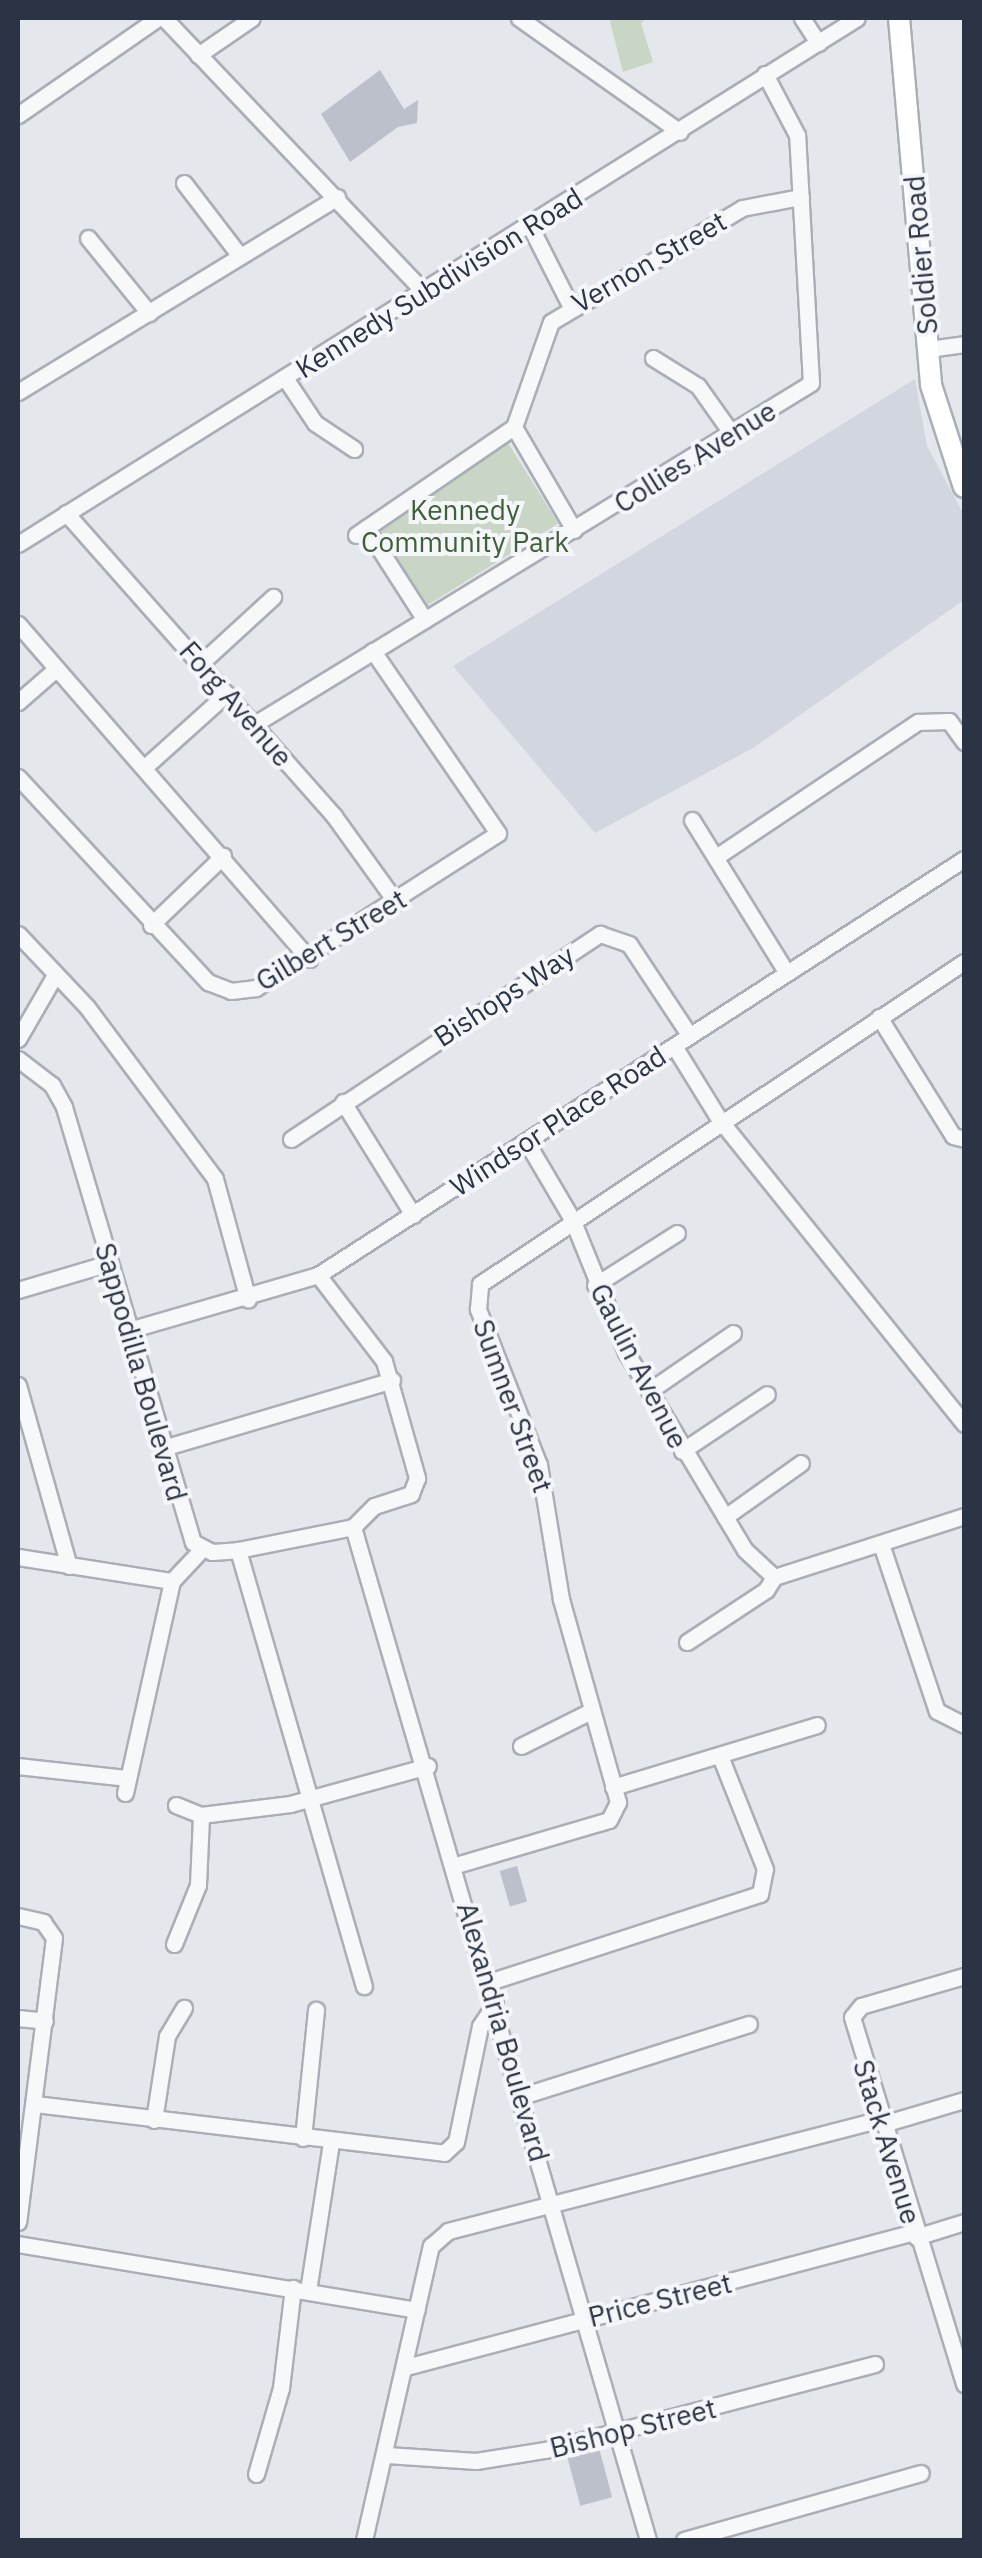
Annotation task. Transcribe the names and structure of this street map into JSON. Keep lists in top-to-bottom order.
{
  "streets": {
    "main road": ["Soldier Road"],
    "street": [
      "Vernon Street",
      "Kennedy Subdivision Road",
      "Collies Avenue",
      "Forg Avenue",
      "Gilbert Street",
      "Bishops Way",
      "Windsor Place Road",
      "Gaulin Avenue",
      "Sappodilla Boulevard",
      "Sumner Street",
      "Alexandria Boulevard",
      "Stack Avenue",
      "Price Street",
      "Bishop Street"
    ]
  },
  "crossings": [
    ["Vernon Street", "Collies Avenue"],
    ["Kennedy Subdivision Road", "Collies Avenue"],
    ["Kennedy Subdivision Road", "Forg Avenue"],
    ["Collies Avenue", "Forg Avenue"],
    ["Collies Avenue", "Gilbert Street"],
    ["Forg Avenue", "Gilbert Street"],
    ["Bishops Way", "Windsor Place Road"],
    ["Windsor Place Road", "Gaulin Avenue"],
    ["Windsor Place Road", "Sappodilla Boulevard"],
    ["Gaulin Avenue", "Sumner Street"],
    ["Alexandria Boulevard", "Price Street"],
    ["Alexandria Boulevard", "Bishop Street"],
    ["Stack Avenue", "Price Street"]
  ],
  "parks": ["Kennedy Community Park"]
}
